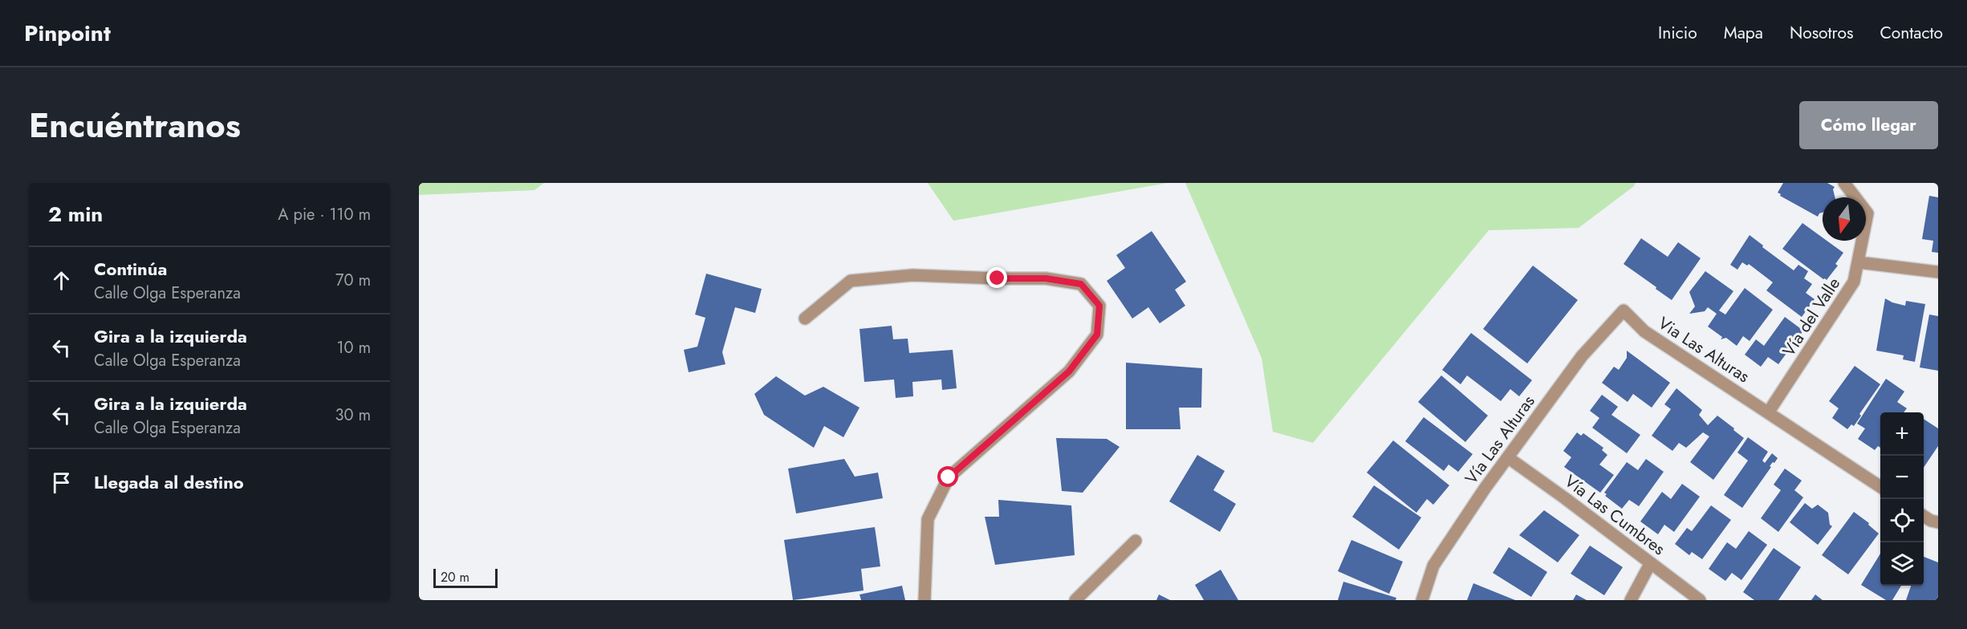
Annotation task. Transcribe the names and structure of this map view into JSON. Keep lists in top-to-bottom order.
{
  "streets": {
    "street": [
      "Vía del Valle",
      "Via Las Alturas",
      "Vía Las Alturas",
      "Vía Las Cumbres"
    ]
  },
  "crossings": [
    ["Vía del Valle", "Via Las Alturas"],
    ["Via Las Alturas", "Vía Las Alturas"],
    ["Vía Las Alturas", "Vía Las Cumbres"]
  ],
  "scale_bar": "20 m",
  "north": "bottom",
  "page": {
    "header": "Pinpoint",
    "nav": [
      "Inicio",
      "Mapa",
      "Nosotros",
      "Contacto"
    ],
    "title": "Encuéntranos",
    "buttons": "Cómo llegar",
    "heading": ["2 min", "A pie · 110 m"],
    "list": [
      ["Continúa", "Calle Olga Esperanza", "70 m"],
      ["Gira a la izquierda", "Calle Olga Esperanza", "10 m"],
      ["Gira a la izquierda", "Calle Olga Esperanza", "30 m"],
      "Llegada al destino"
    ],
    "map_buttons": ["+", "−"],
    "scale": "20 m"
  }
}
